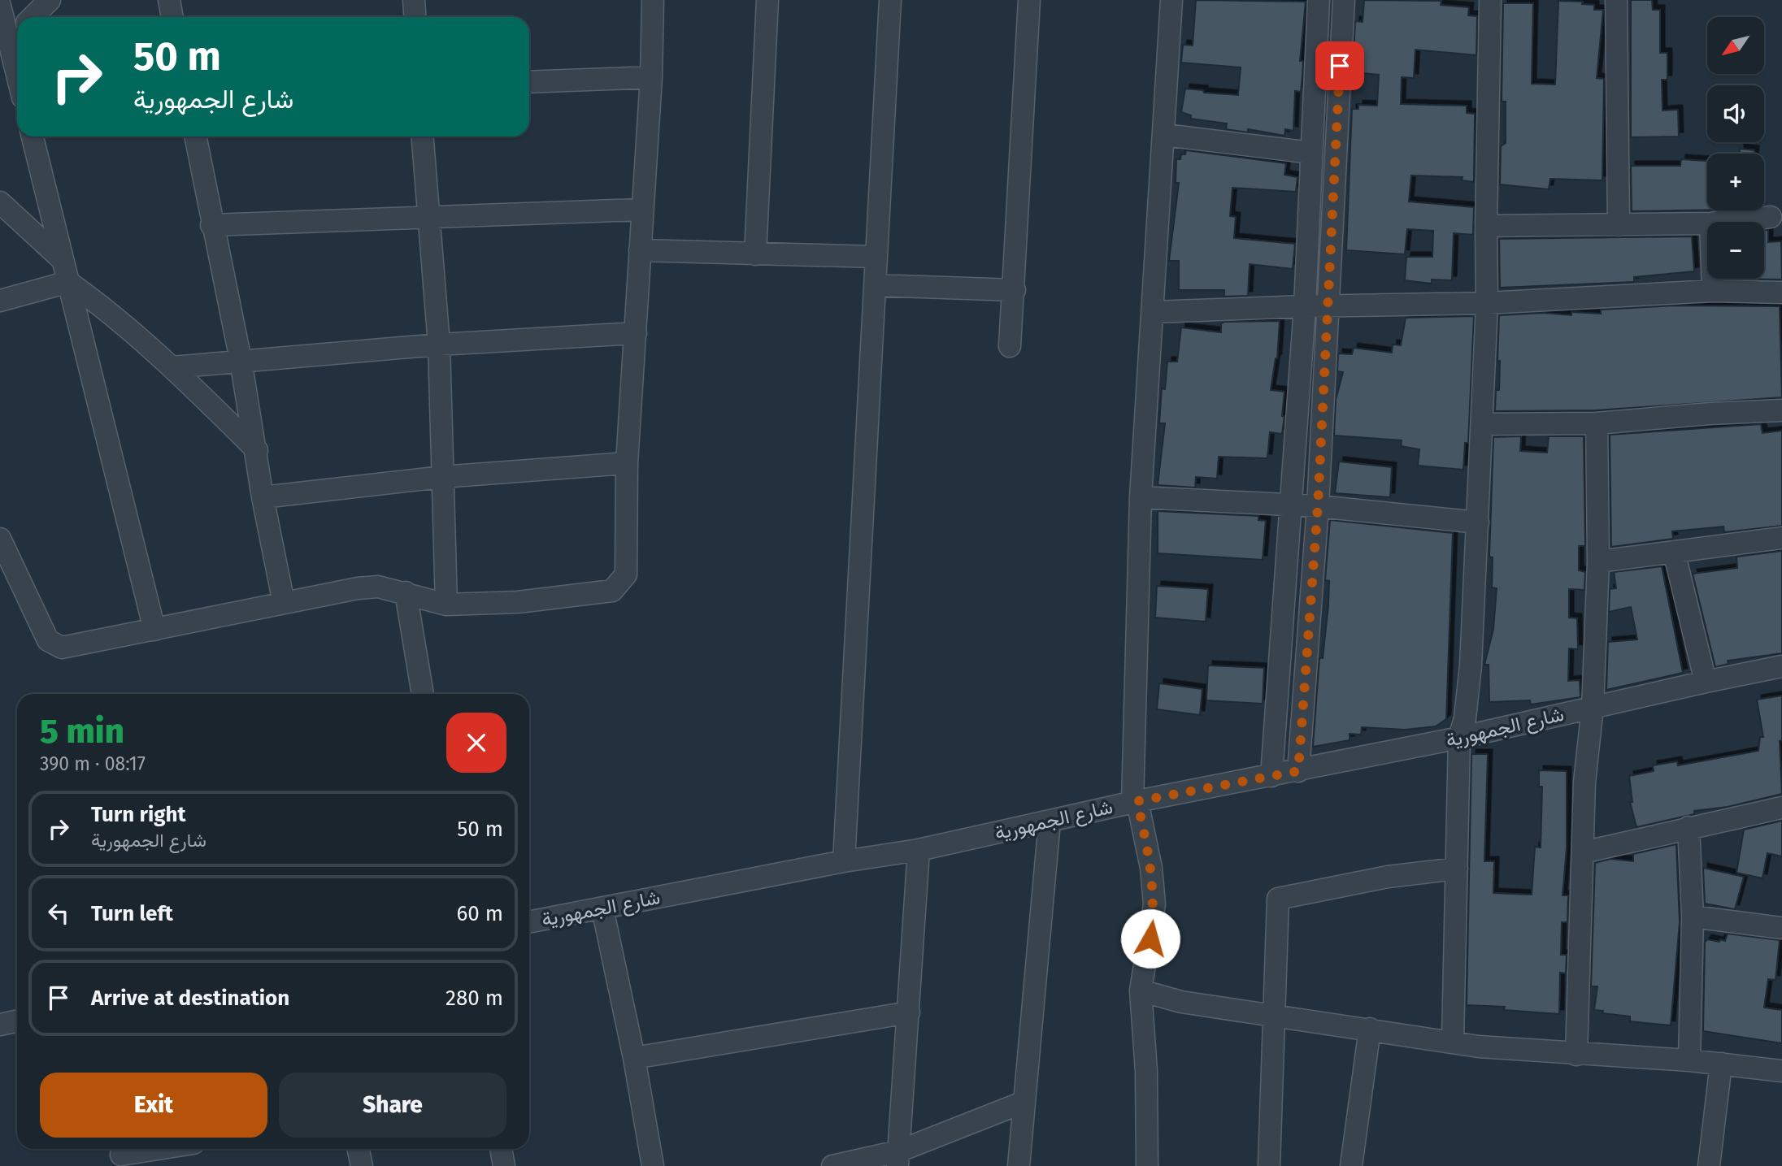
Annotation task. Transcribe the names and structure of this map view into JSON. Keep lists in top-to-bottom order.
{
  "streets": {
    "street": ["شارع الجمهورية"]
  },
  "north": "bottom left",
  "page": {
    "map_buttons": ["+", "−"],
    "turn": ["50 m", "شارع الجمهورية"],
    "heading": ["5 min", "390 m · 08:17"],
    "list": [
      {
        "name": "Turn right",
        "note": "شارع الجمهورية",
        "value": "50 m"
      },
      {
        "name": "Turn left",
        "value": "60 m"
      },
      {
        "name": "Arrive at destination",
        "value": "280 m"
      }
    ],
    "buttons": ["Exit", "Share"]
  }
}
